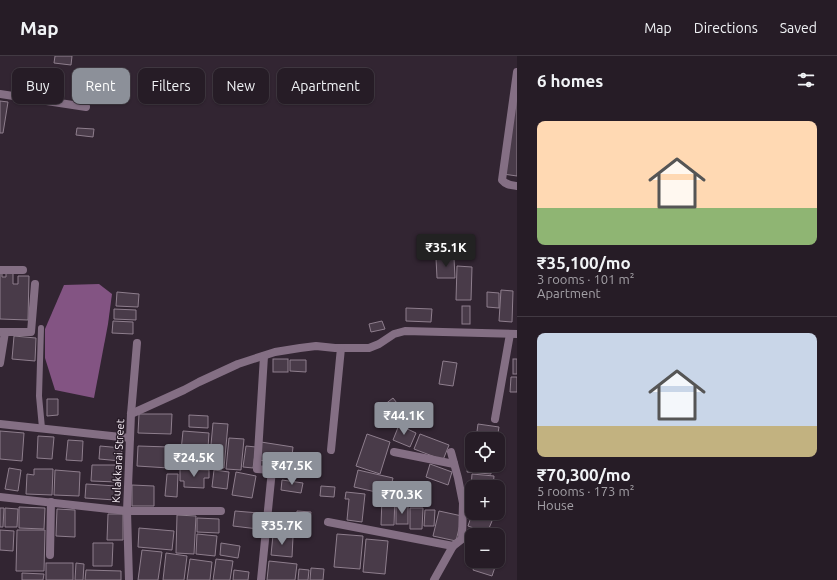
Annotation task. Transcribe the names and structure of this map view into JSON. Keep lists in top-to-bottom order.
{
  "streets": {
    "street": ["Kulakkarai Street"]
  },
  "page": {
    "header": "Map",
    "nav": ["Map", "Directions", "Saved"],
    "heading": "6 homes",
    "chip": [
      "Buy",
      "Rent",
      "Filters",
      "New",
      "Apartment"
    ],
    "list": [
      {
        "name": "₹35,100/mo",
        "note": "3 rooms · 101 m² · Apartment"
      },
      {
        "name": "₹70,300/mo",
        "note": "5 rooms · 173 m² · House"
      }
    ],
    "price": [
      "₹35.1K",
      "₹44.1K",
      "₹24.5K",
      "₹47.5K",
      "₹70.3K",
      "₹35.7K"
    ],
    "map_buttons": ["+", "−"]
  }
}
